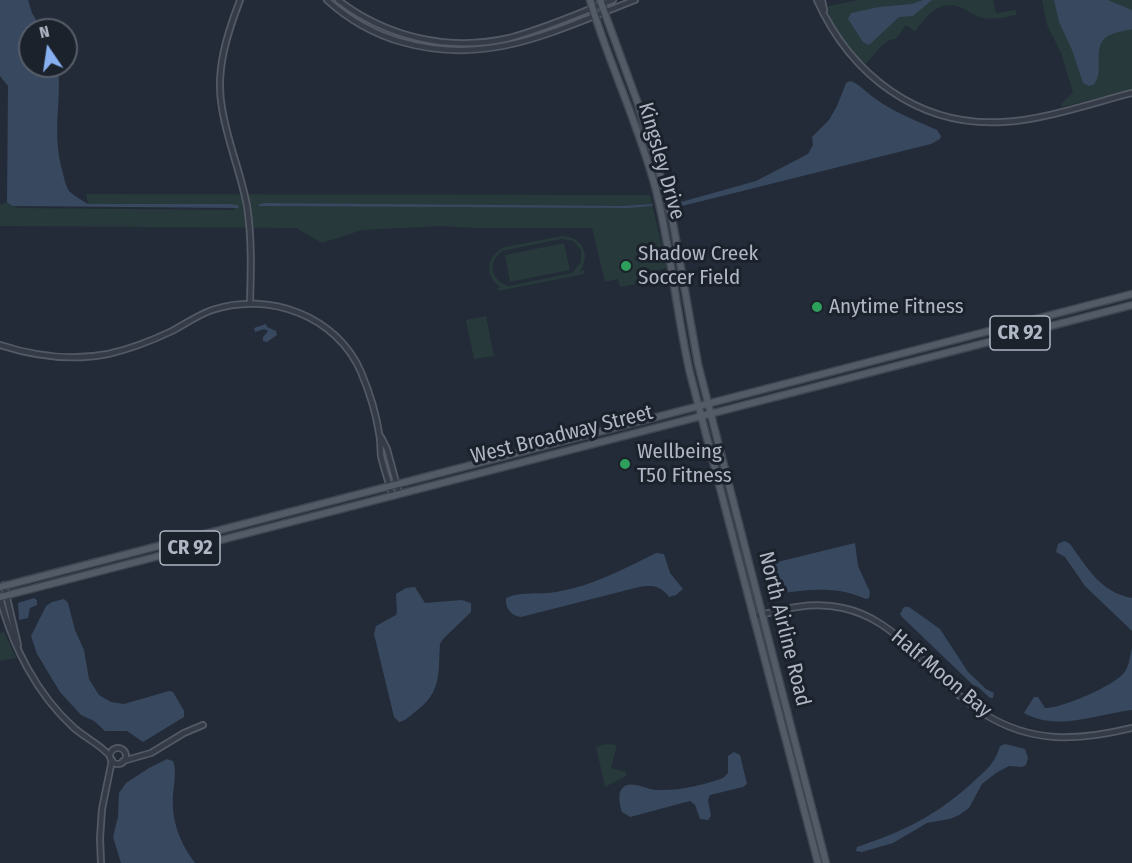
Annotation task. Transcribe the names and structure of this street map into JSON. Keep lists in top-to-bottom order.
{
  "streets": {
    "main road": [
      "Kingsley Drive",
      "CR 92",
      "West Broadway Street",
      "North Airline Road"
    ],
    "street": ["Half Moon Bay"]
  },
  "crossings": [
    ["Kingsley Drive", "West Broadway Street"],
    ["Kingsley Drive", "North Airline Road"],
    ["West Broadway Street", "North Airline Road"],
    ["North Airline Road", "Half Moon Bay"]
  ],
  "places": ["Shadow Creek Soccer Field", "Anytime Fitness", "Wellbeing T50 Fitness"],
  "north": "top"
}
